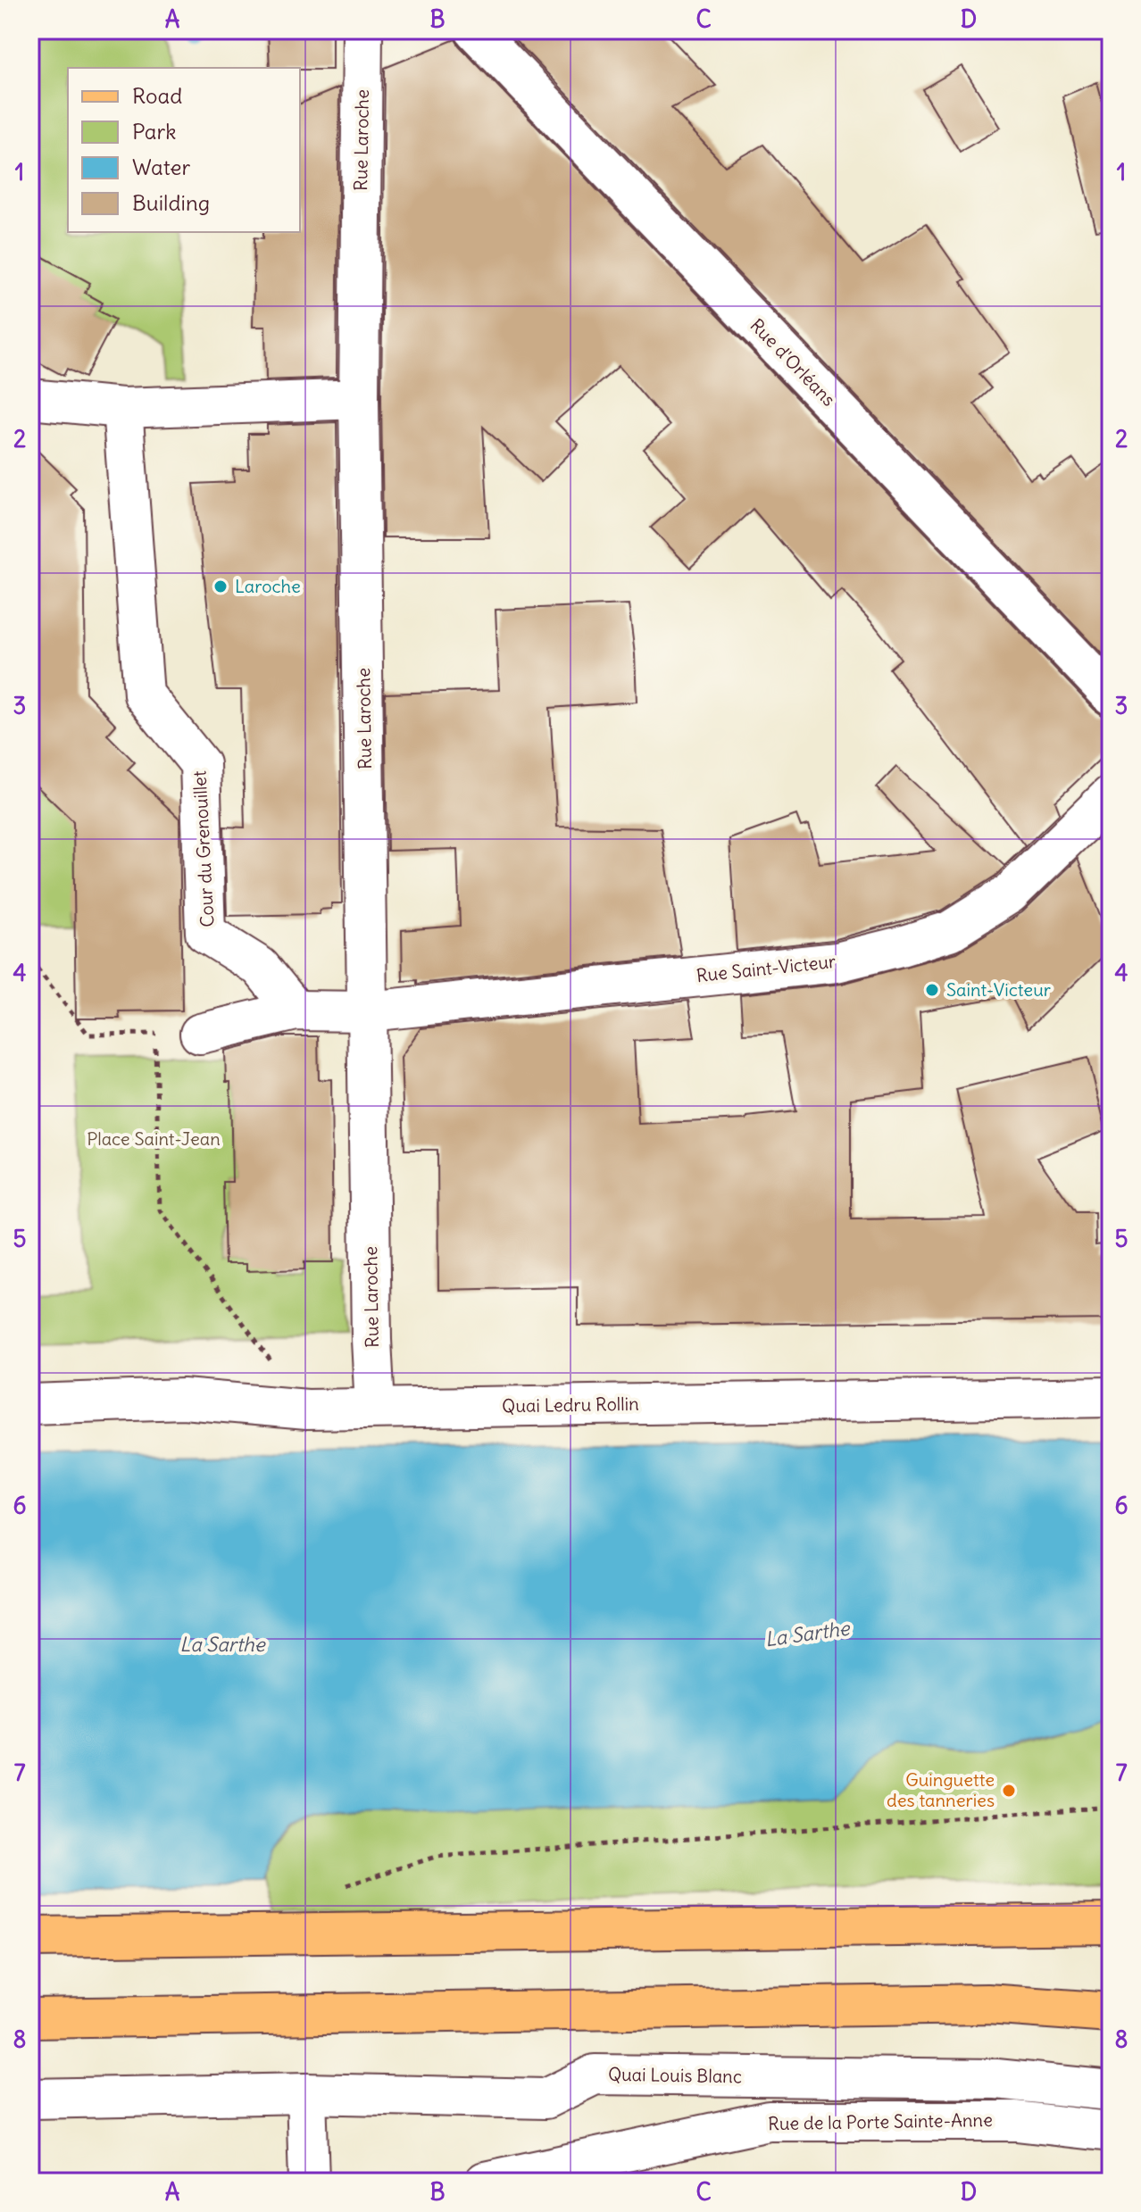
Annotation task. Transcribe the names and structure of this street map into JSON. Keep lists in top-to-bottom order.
{
  "streets": {
    "street": [
      "Rue Laroche",
      "Rue d'Orléans",
      "Cour du Grenouillet",
      "Rue Saint-Victeur",
      "Quai Ledru Rollin",
      "Quai Louis Blanc",
      "Rue de la Porte Sainte-Anne"
    ]
  },
  "crossings": [
    ["Rue Laroche", "Rue Saint-Victeur"],
    ["Rue Laroche", "Quai Ledru Rollin"],
    ["Cour du Grenouillet", "Rue Saint-Victeur"]
  ],
  "water": ["La Sarthe"],
  "parks": ["Place Saint-Jean"],
  "places": ["Laroche", "Saint-Victeur", "Guinguette des tanneries"],
  "legend": [
    "Road",
    "Park",
    "Water",
    "Building"
  ],
  "grid": {
    "columns": [
      "A",
      "B",
      "C",
      "D"
    ],
    "rows": [
      "1",
      "2",
      "3",
      "4",
      "5",
      "6",
      "7",
      "8"
    ]
  }
}
